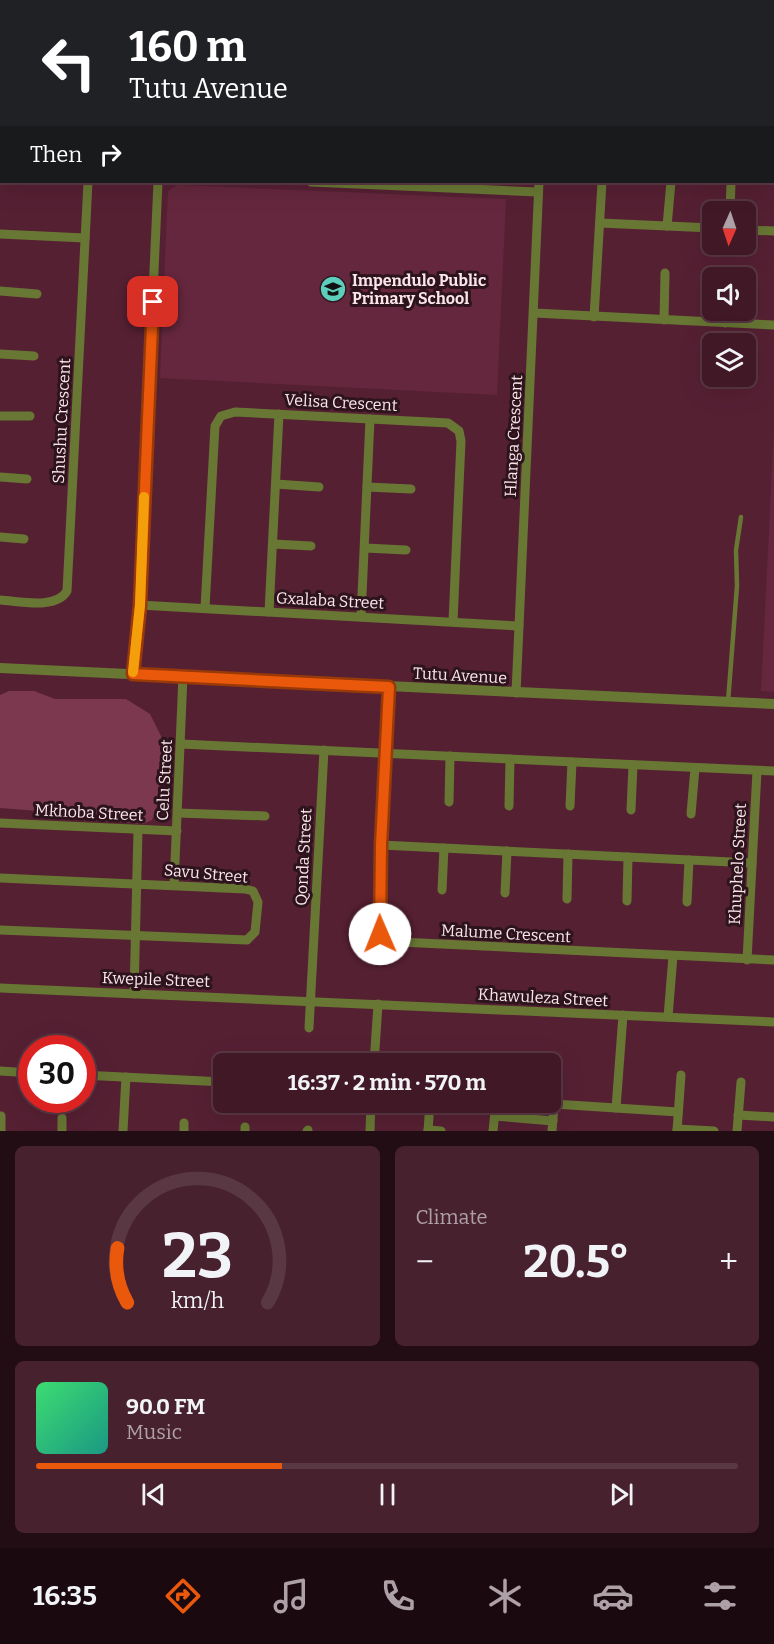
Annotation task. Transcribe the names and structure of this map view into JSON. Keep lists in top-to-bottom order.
{
  "streets": {
    "street": [
      "Velisa Crescent",
      "Shushu Crescent",
      "Hlanga Crescent",
      "Gxalaba Street",
      "Tutu Avenue",
      "Celu Street",
      "Mkhoba Street",
      "Qonda Street",
      "Khuphelo Street",
      "Savu Street",
      "Malume Crescent",
      "Kwepile Street",
      "Khawuleza Street"
    ]
  },
  "crossings": [
    ["Velisa Crescent", "Gxalaba Street"],
    ["Hlanga Crescent", "Gxalaba Street"],
    ["Hlanga Crescent", "Tutu Avenue"],
    ["Tutu Avenue", "Celu Street"],
    ["Tutu Avenue", "Malume Crescent"],
    ["Celu Street", "Mkhoba Street"],
    ["Celu Street", "Savu Street"],
    ["Qonda Street", "Kwepile Street"],
    ["Qonda Street", "Khawuleza Street"],
    ["Khuphelo Street", "Malume Crescent"],
    ["Kwepile Street", "Khawuleza Street"]
  ],
  "places": {
    "school or university": ["Impendulo Public Primary School"]
  },
  "north": "bottom",
  "page": {
    "turn": ["160 m", "Tutu Avenue"],
    "then": "Then",
    "limit": "30",
    "trip": "16:37 · 2 min · 570 m",
    "tile": "Climate",
    "heat": ["−", "20.5°", "+"],
    "song": ["90.0 FM", "Music"],
    "tabs": "16:35",
    "gauge": ["23", "km/h"]
  }
}
